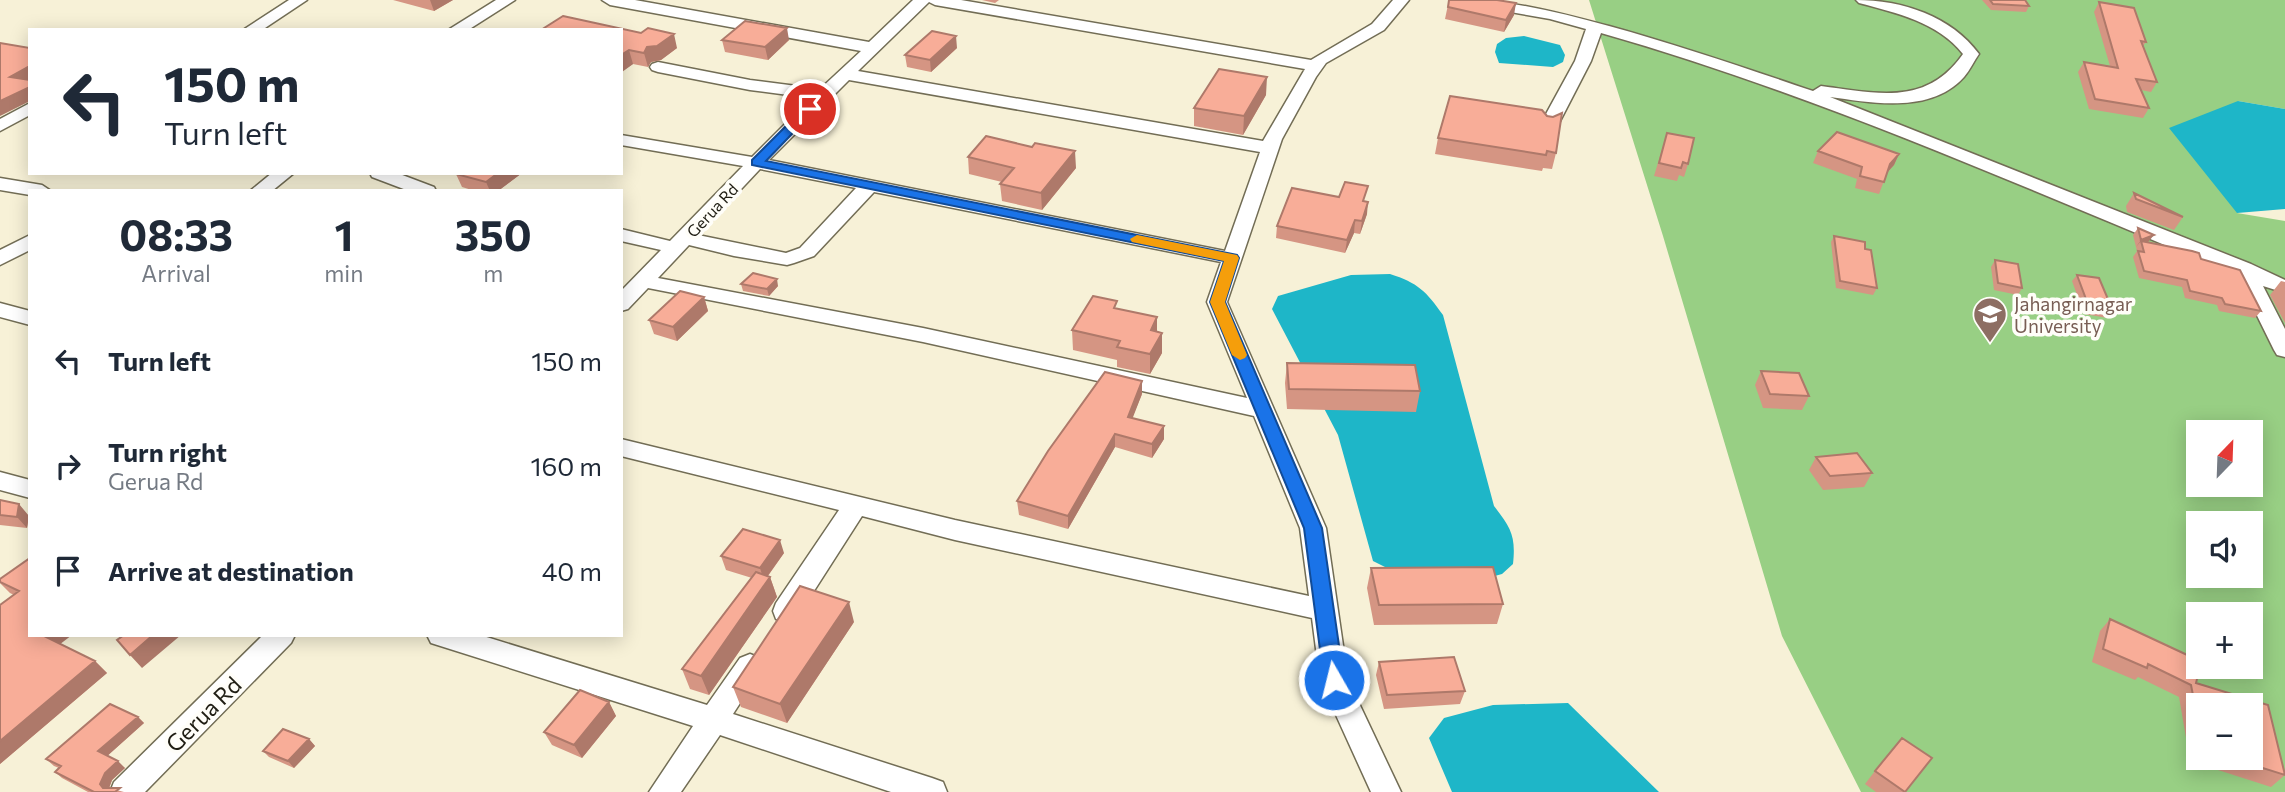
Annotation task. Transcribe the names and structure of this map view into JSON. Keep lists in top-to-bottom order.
{
  "streets": {
    "street": ["Gerua Rd"]
  },
  "places": {
    "school or university": ["Jahangirnagar University"]
  },
  "north": "top right",
  "page": {
    "turn": ["150 m", "Turn left"],
    "eta": [
      "08:33",
      "Arrival",
      "1",
      "min",
      "350",
      "m"
    ],
    "list": [
      {
        "name": "Turn left",
        "value": "150 m"
      },
      {
        "name": "Turn right",
        "note": "Gerua Rd",
        "value": "160 m"
      },
      {
        "name": "Arrive at destination",
        "value": "40 m"
      }
    ],
    "map_buttons": ["+", "−"]
  }
}
